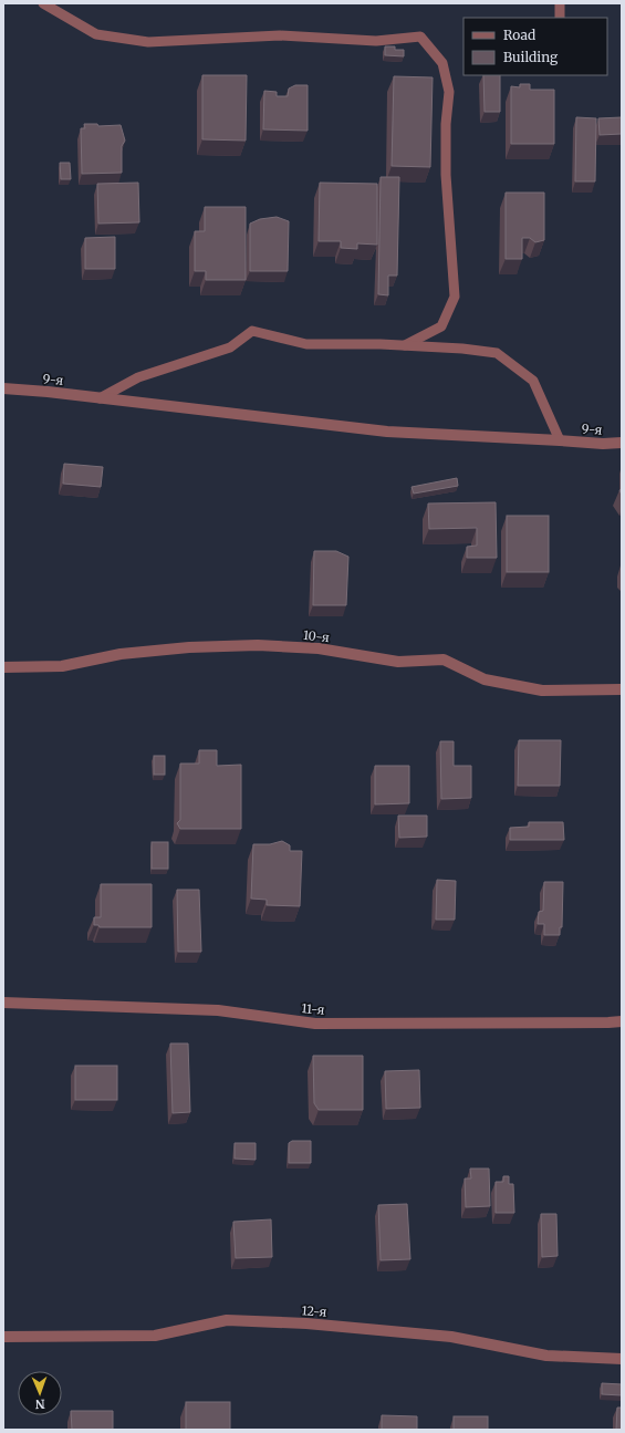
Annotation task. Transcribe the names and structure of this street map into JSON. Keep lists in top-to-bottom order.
{
  "streets": {
    "street": [
      "9-я",
      "10-я",
      "11-я",
      "12-я"
    ]
  },
  "legend": ["Road", "Building"],
  "north": "bottom"
}
